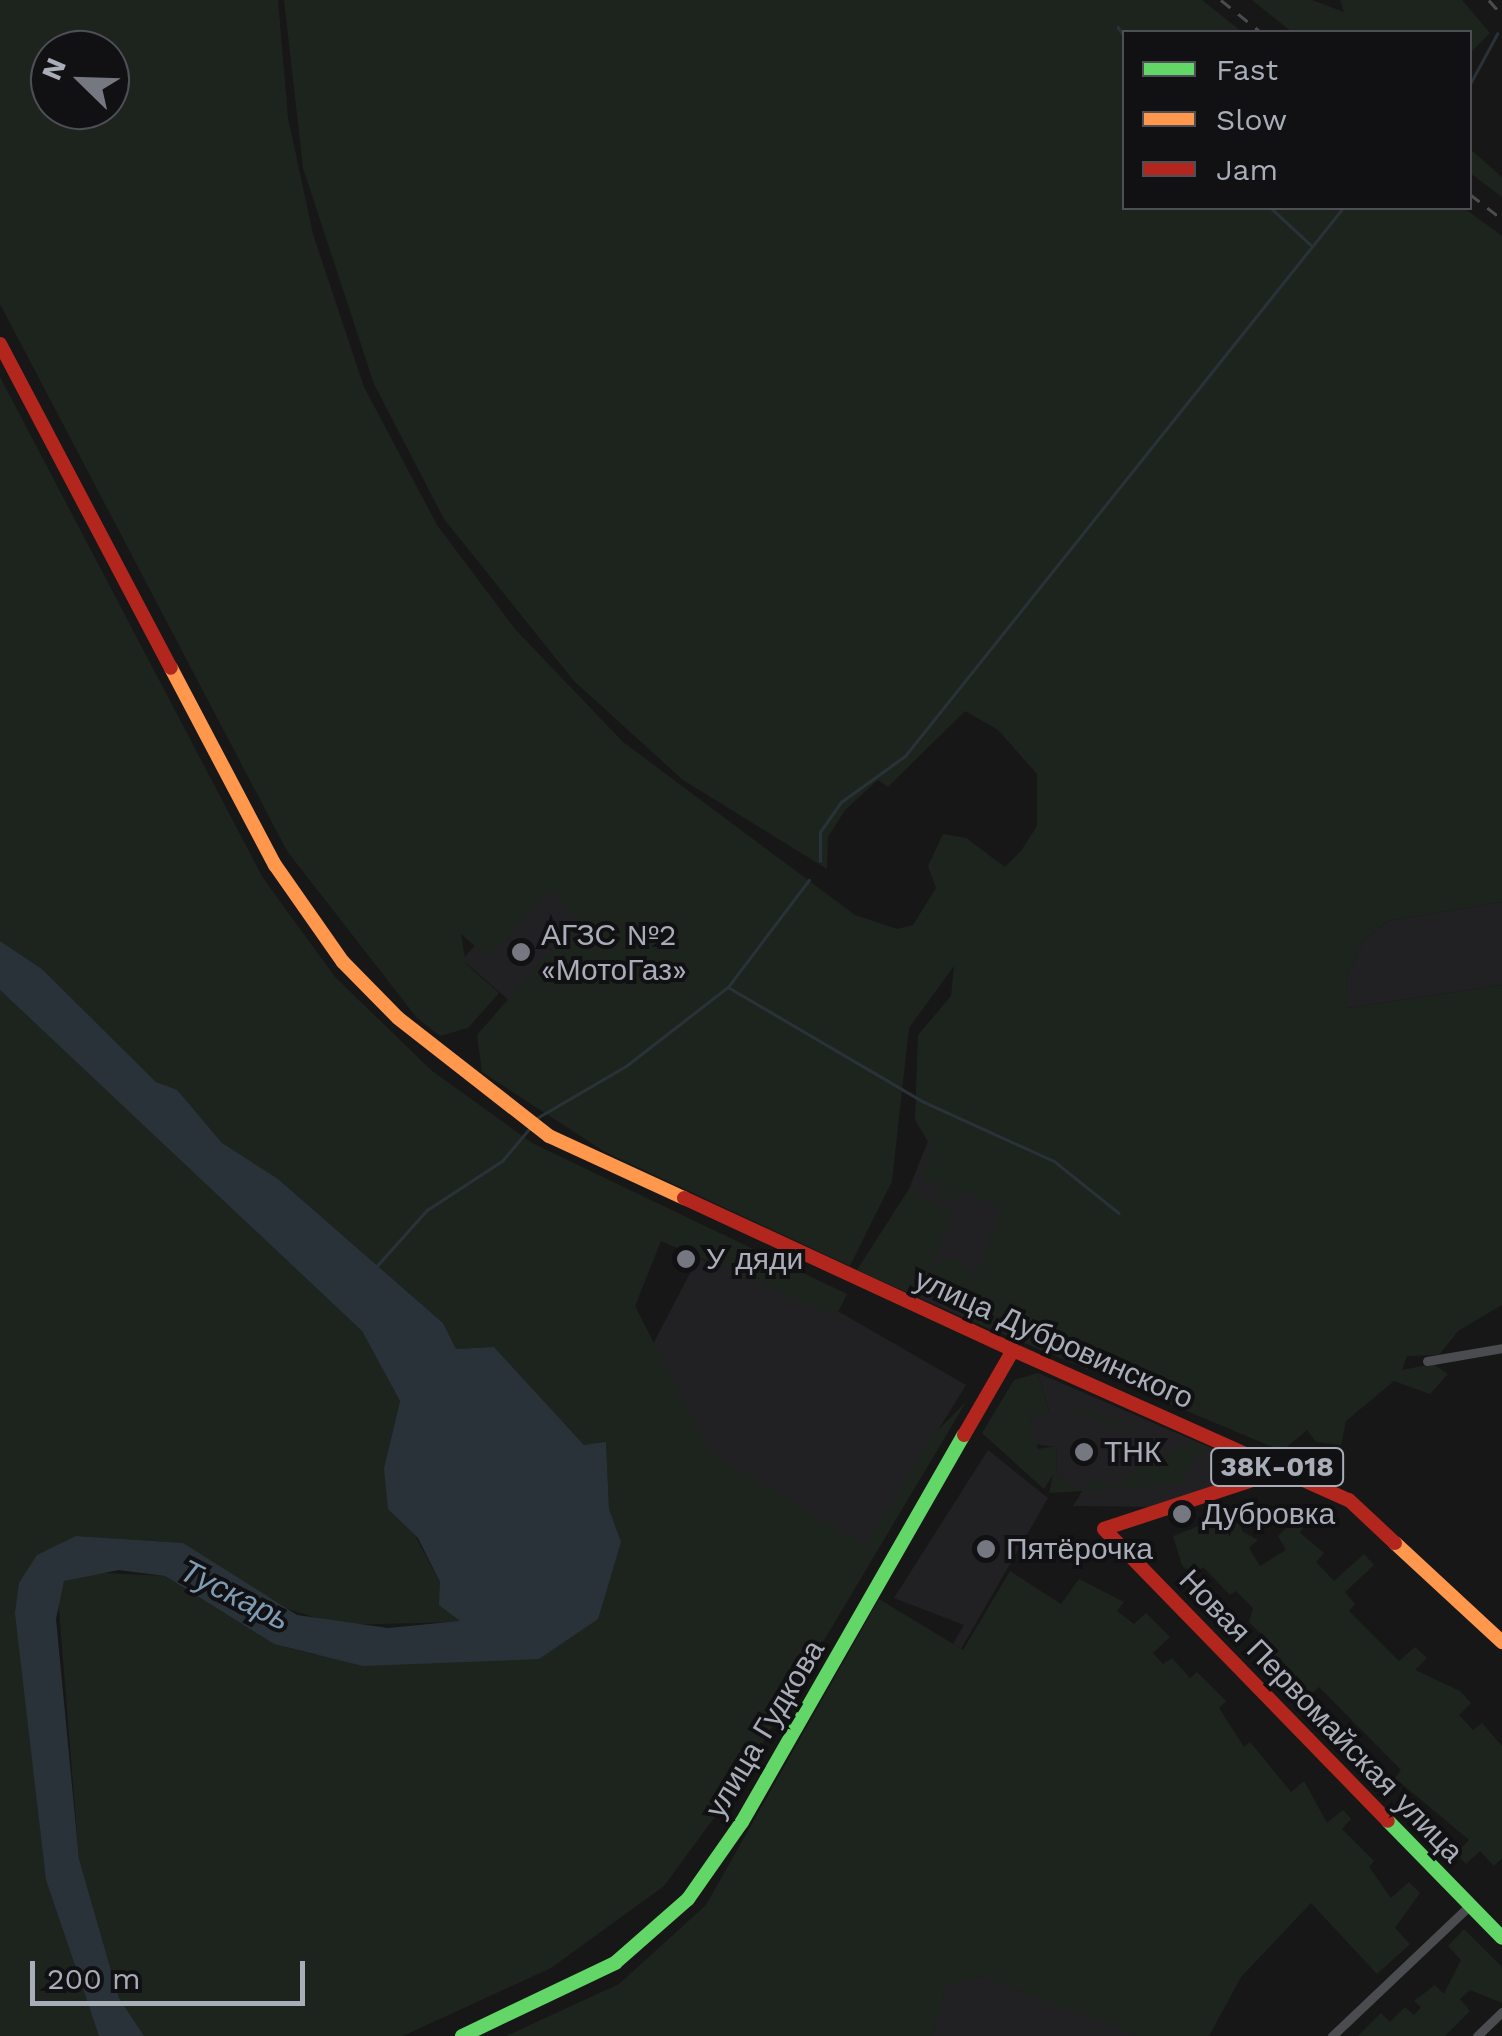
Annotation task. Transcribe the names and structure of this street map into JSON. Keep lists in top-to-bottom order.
{
  "streets": {
    "main road": [
      "улица Дубровинского",
      "38К-018",
      "Новая Первомайская улица",
      "улица Гудкова"
    ]
  },
  "crossings": [
    ["улица Дубровинского", "Новая Первомайская улица"],
    ["улица Дубровинского", "улица Гудкова"]
  ],
  "water": ["Тускарь"],
  "places": [
    "АГЗС №2 «МотоГаз»",
    "У дяди",
    "ТНК",
    "Дубровка",
    "Пятёрочка"
  ],
  "legend": ["Fast", "Slow", "Jam"],
  "scale_bar": "200 m",
  "north": "top left"
}
